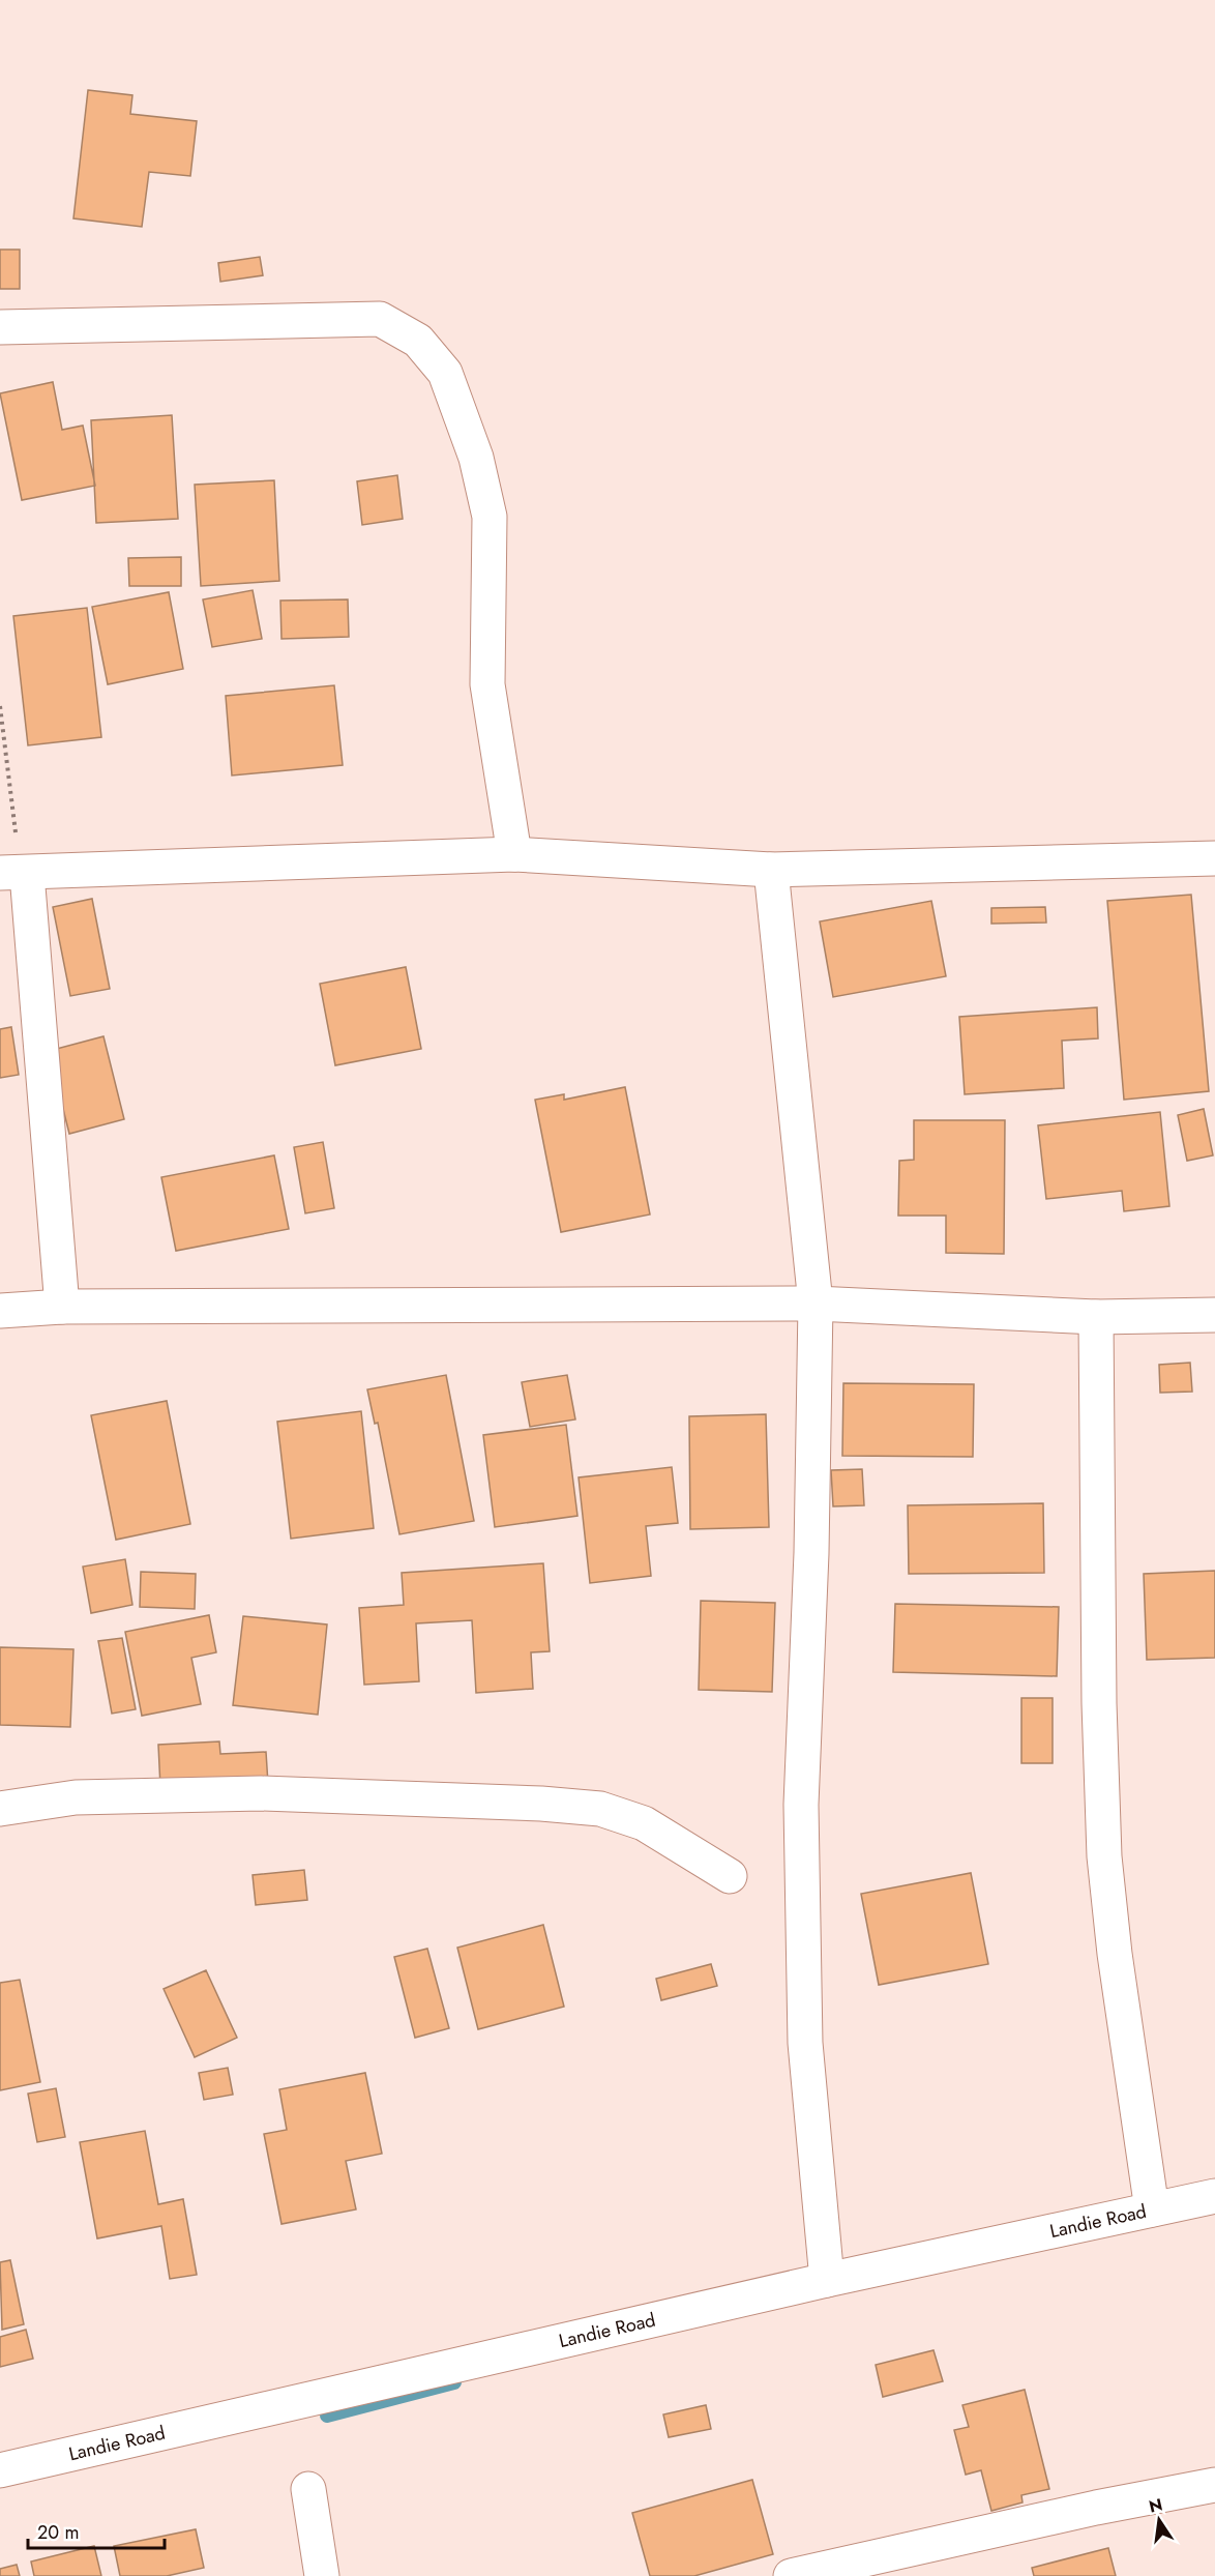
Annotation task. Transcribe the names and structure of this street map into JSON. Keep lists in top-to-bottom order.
{
  "streets": {
    "street": ["Landie Road"]
  },
  "scale_bar": "20 m",
  "north": "top"
}
